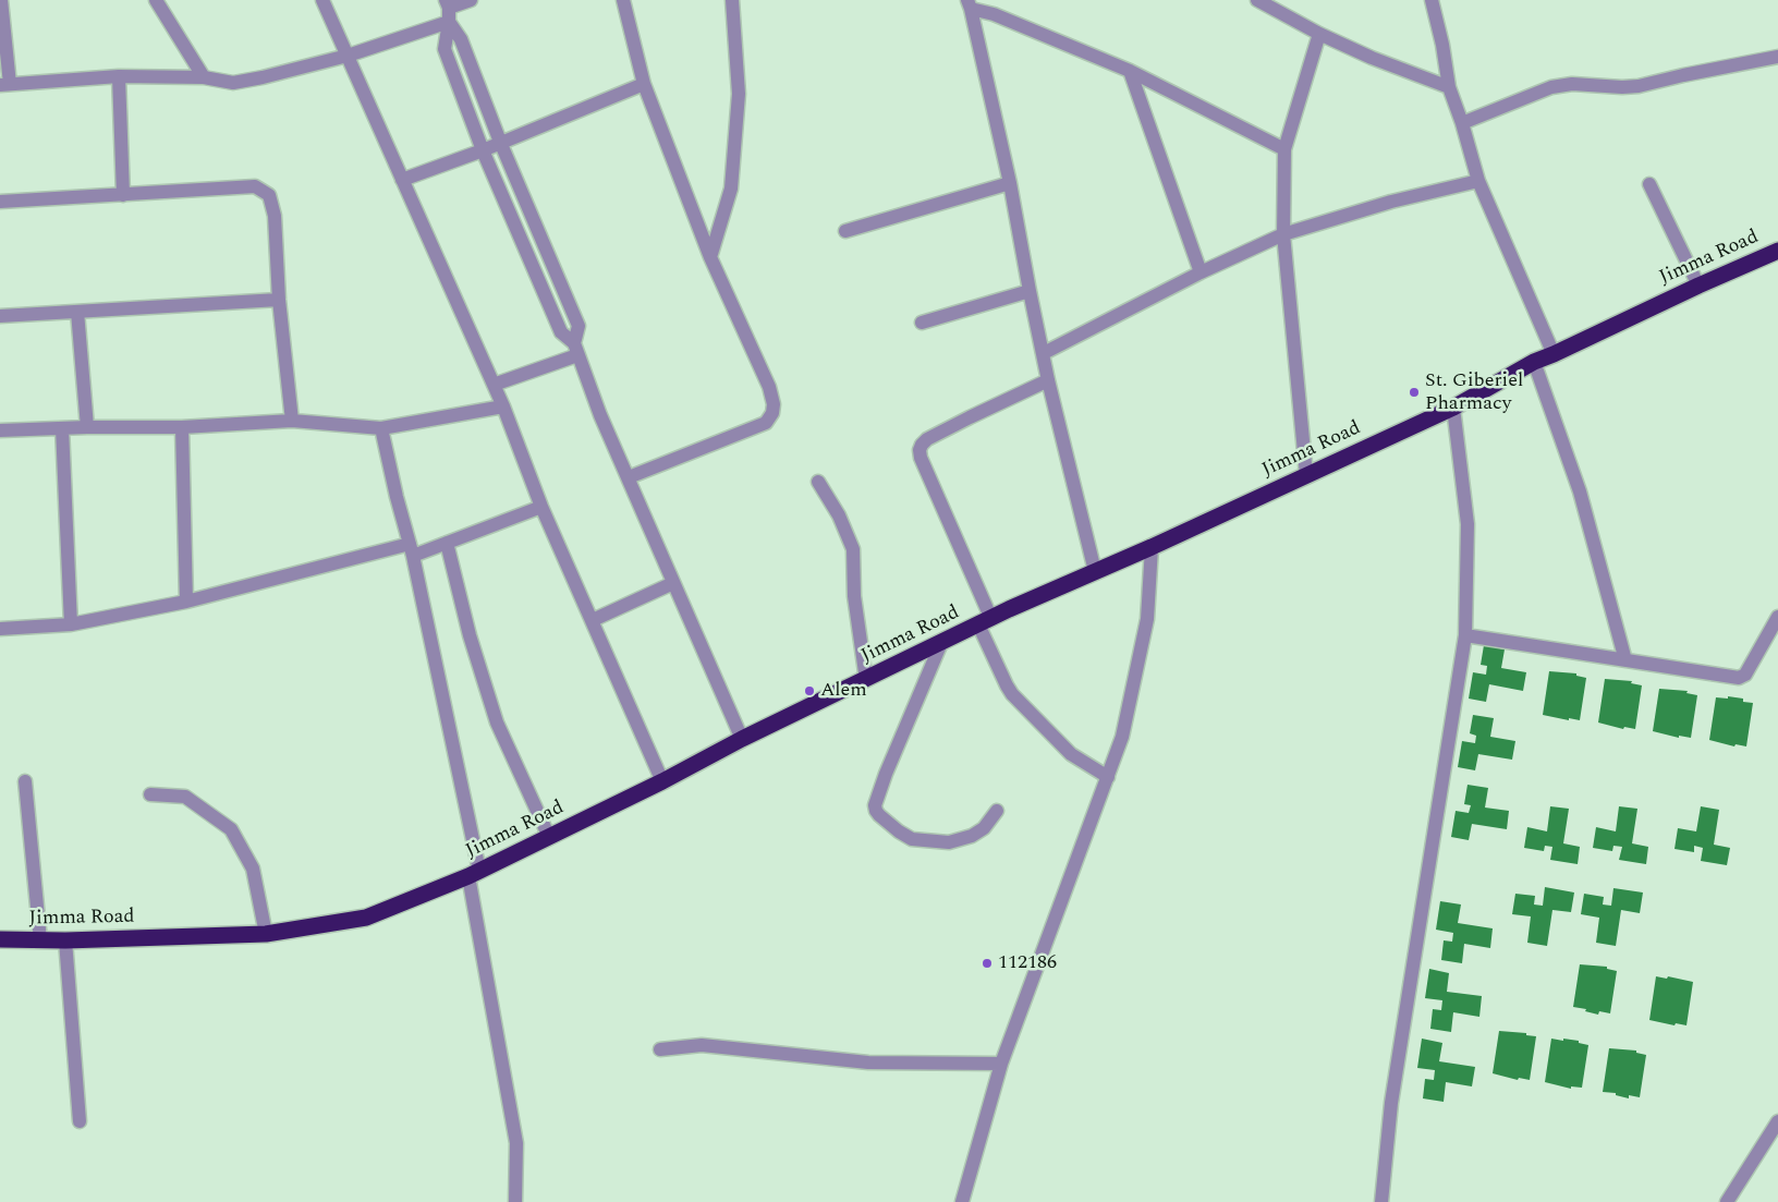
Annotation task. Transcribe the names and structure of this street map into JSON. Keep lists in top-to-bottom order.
{
  "streets": {
    "highway": ["Jimma Road"]
  },
  "places": ["St. Giberiel Pharmacy", "Alem", "112186"]
}
